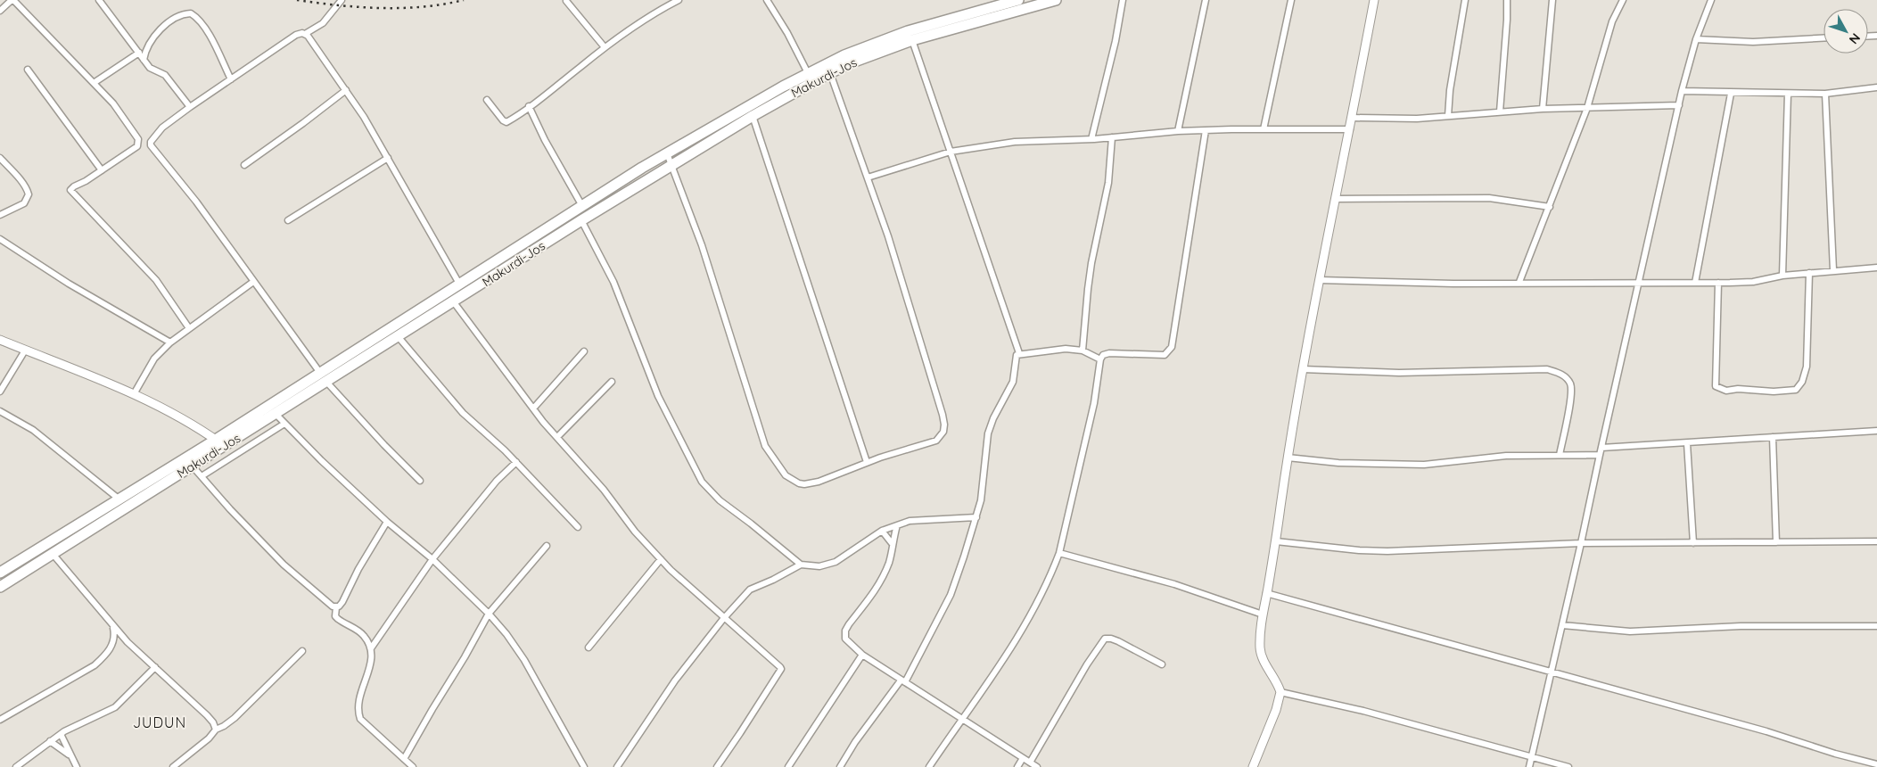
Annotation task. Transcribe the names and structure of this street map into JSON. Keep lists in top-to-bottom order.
{
  "streets": {
    "highway": ["Makurdi-Jos"]
  },
  "districts": ["JUDUN"],
  "north": "bottom right"
}
